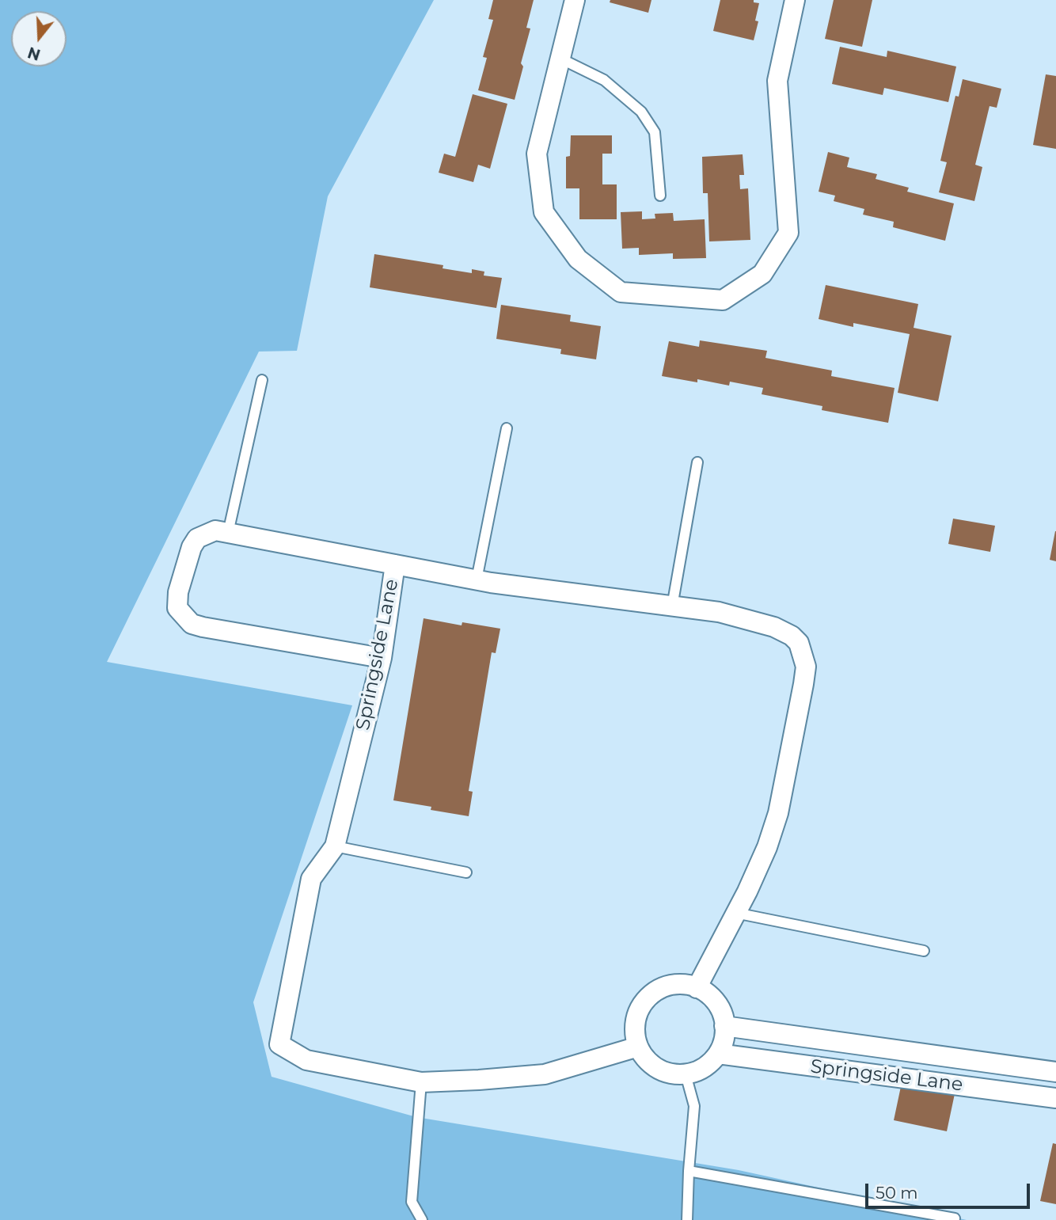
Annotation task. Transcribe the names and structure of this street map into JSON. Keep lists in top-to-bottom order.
{
  "streets": {
    "street": ["Springside Lane"]
  },
  "scale_bar": "50 m",
  "north": "bottom"
}
